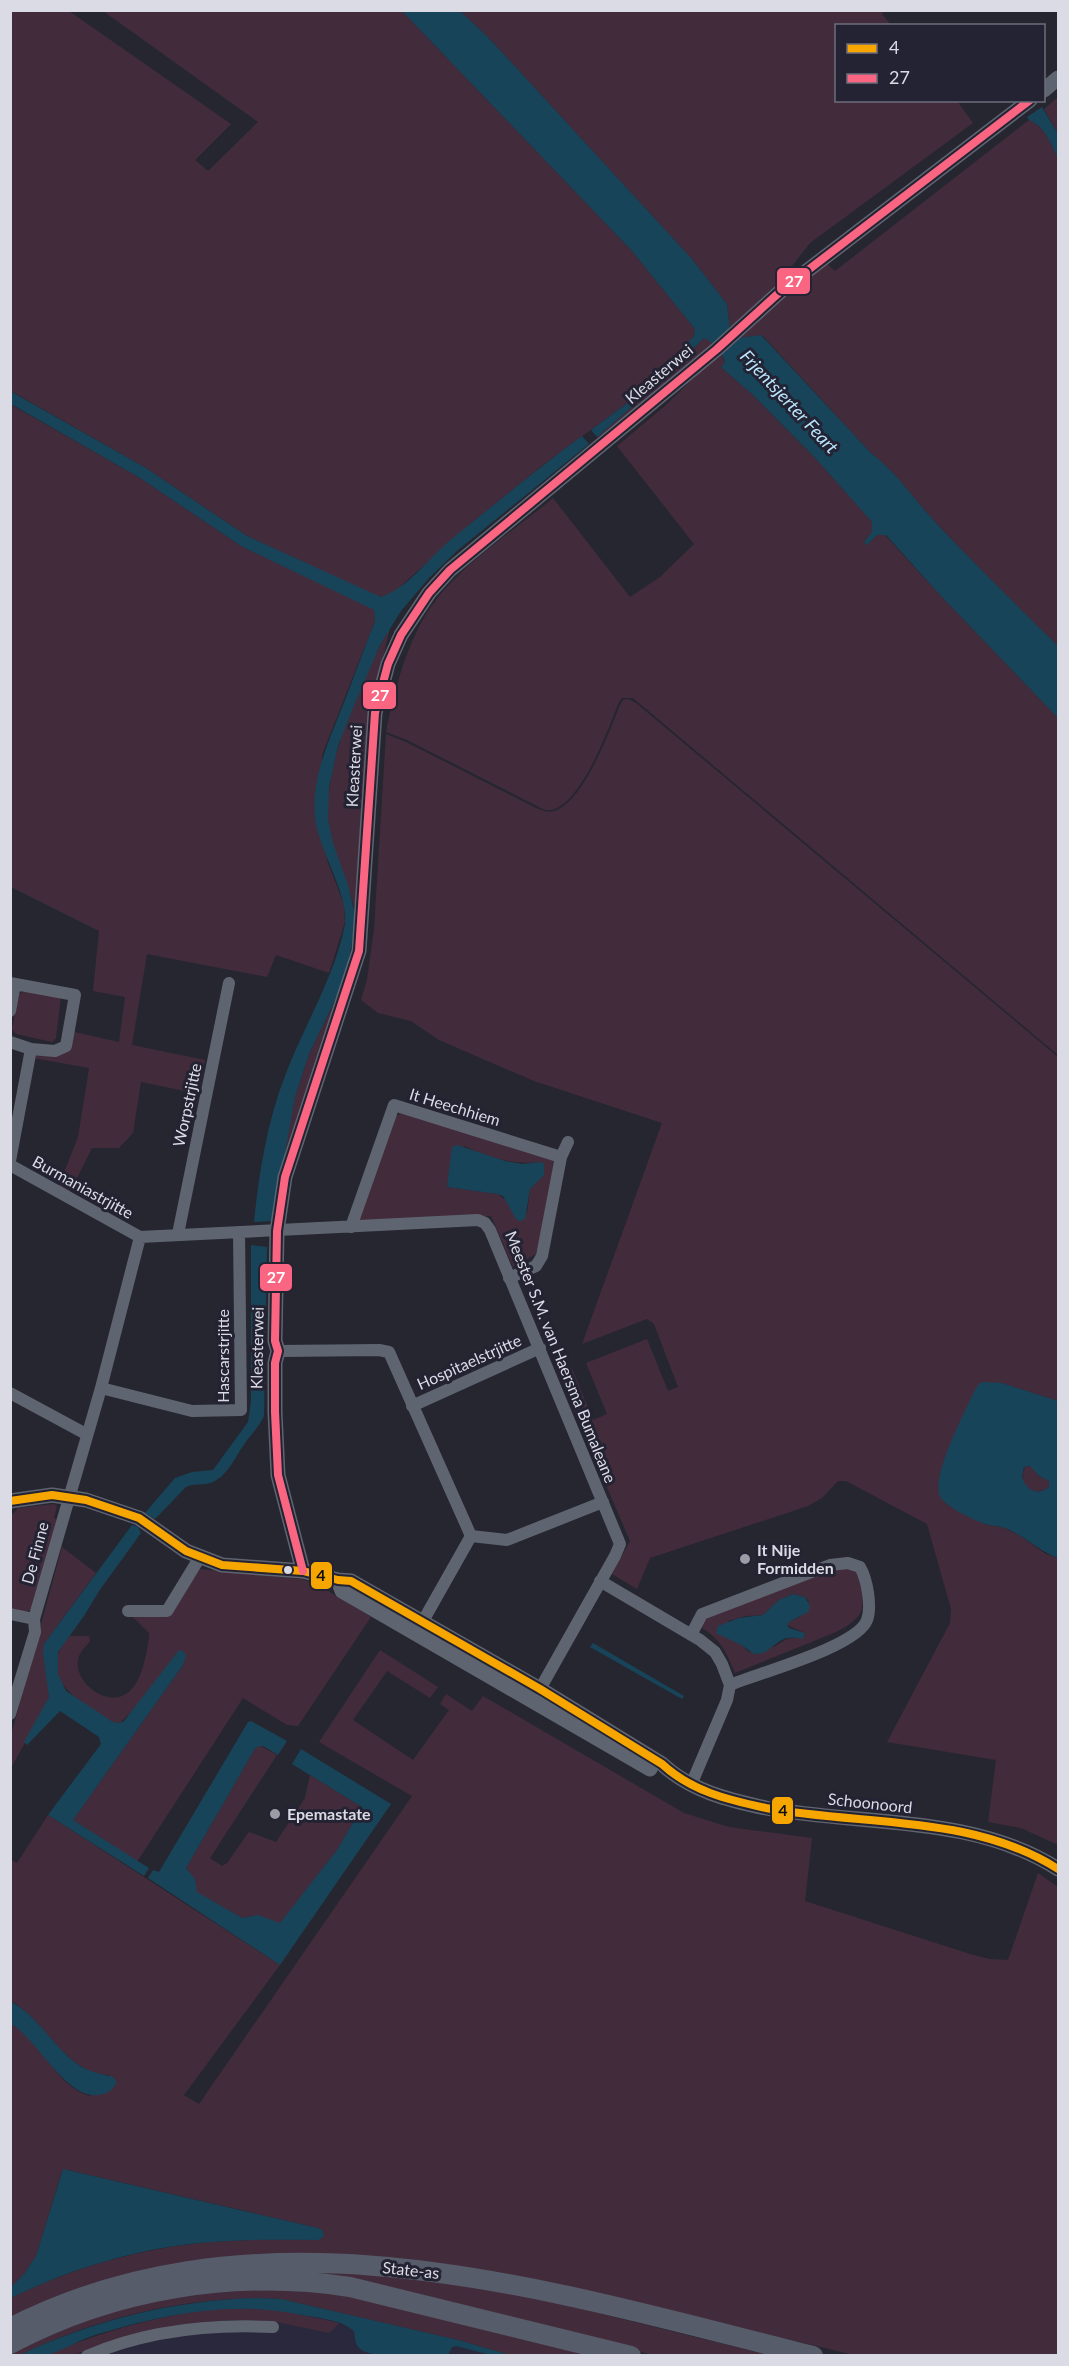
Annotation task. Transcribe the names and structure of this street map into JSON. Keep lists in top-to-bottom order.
{
  "streets": {
    "main road": ["State-as"],
    "street": [
      "Kleasterwei",
      "Worpstrjitte",
      "It Heechhiem",
      "Burmaniastrjitte",
      "Hascarstrjitte",
      "Meester S.M. van Haersma Bumaleane",
      "Hospitaelstrjitte",
      "De Finne",
      "Schoonoord"
    ]
  },
  "crossings": [
    ["Kleasterwei", "Meester S.M. van Haersma Bumaleane"],
    ["It Heechhiem", "Meester S.M. van Haersma Bumaleane"],
    ["Meester S.M. van Haersma Bumaleane", "Hospitaelstrjitte"],
    ["Meester S.M. van Haersma Bumaleane", "Schoonoord"]
  ],
  "water": ["Frjentsjerter Feart"],
  "places": ["It Nije Formidden", "Epemastate"],
  "lines": ["transit line 27", "transit line 4"],
  "legend": ["4", "27"]
}
